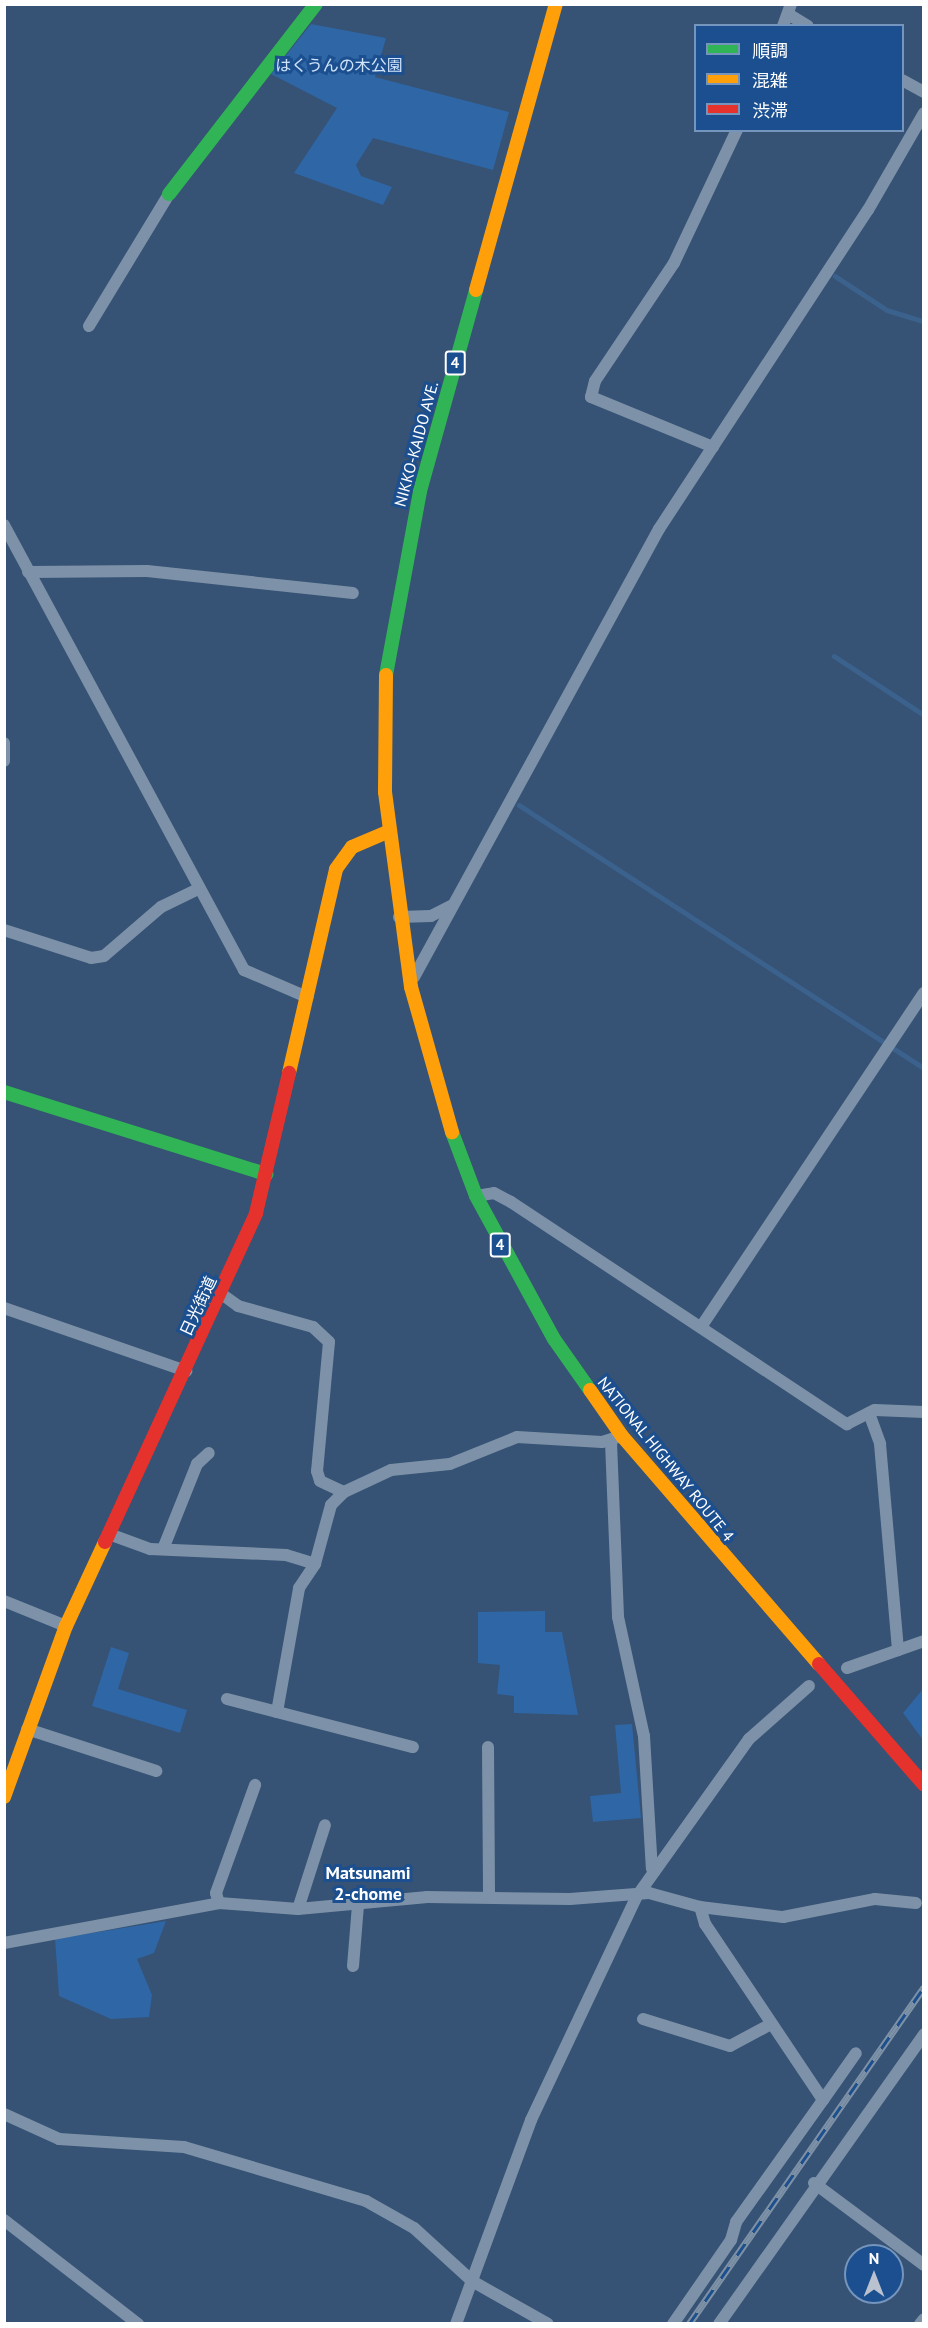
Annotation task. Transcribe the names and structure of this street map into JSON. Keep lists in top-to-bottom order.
{
  "streets": {
    "main road": [
      "4",
      "NIKKO-KAIDO AVE.",
      "日光街道",
      "NATIONAL HIGHWAY ROUTE 4"
    ]
  },
  "crossings": [
    ["NIKKO-KAIDO AVE.", "日光街道"],
    ["NIKKO-KAIDO AVE.", "NATIONAL HIGHWAY ROUTE 4"],
    ["日光街道", "NATIONAL HIGHWAY ROUTE 4"]
  ],
  "districts": ["Matsunami 2-chome"],
  "parks": ["はくうんの木公園"],
  "legend": ["順調", "混雑", "渋滞"],
  "north": "top"
}
